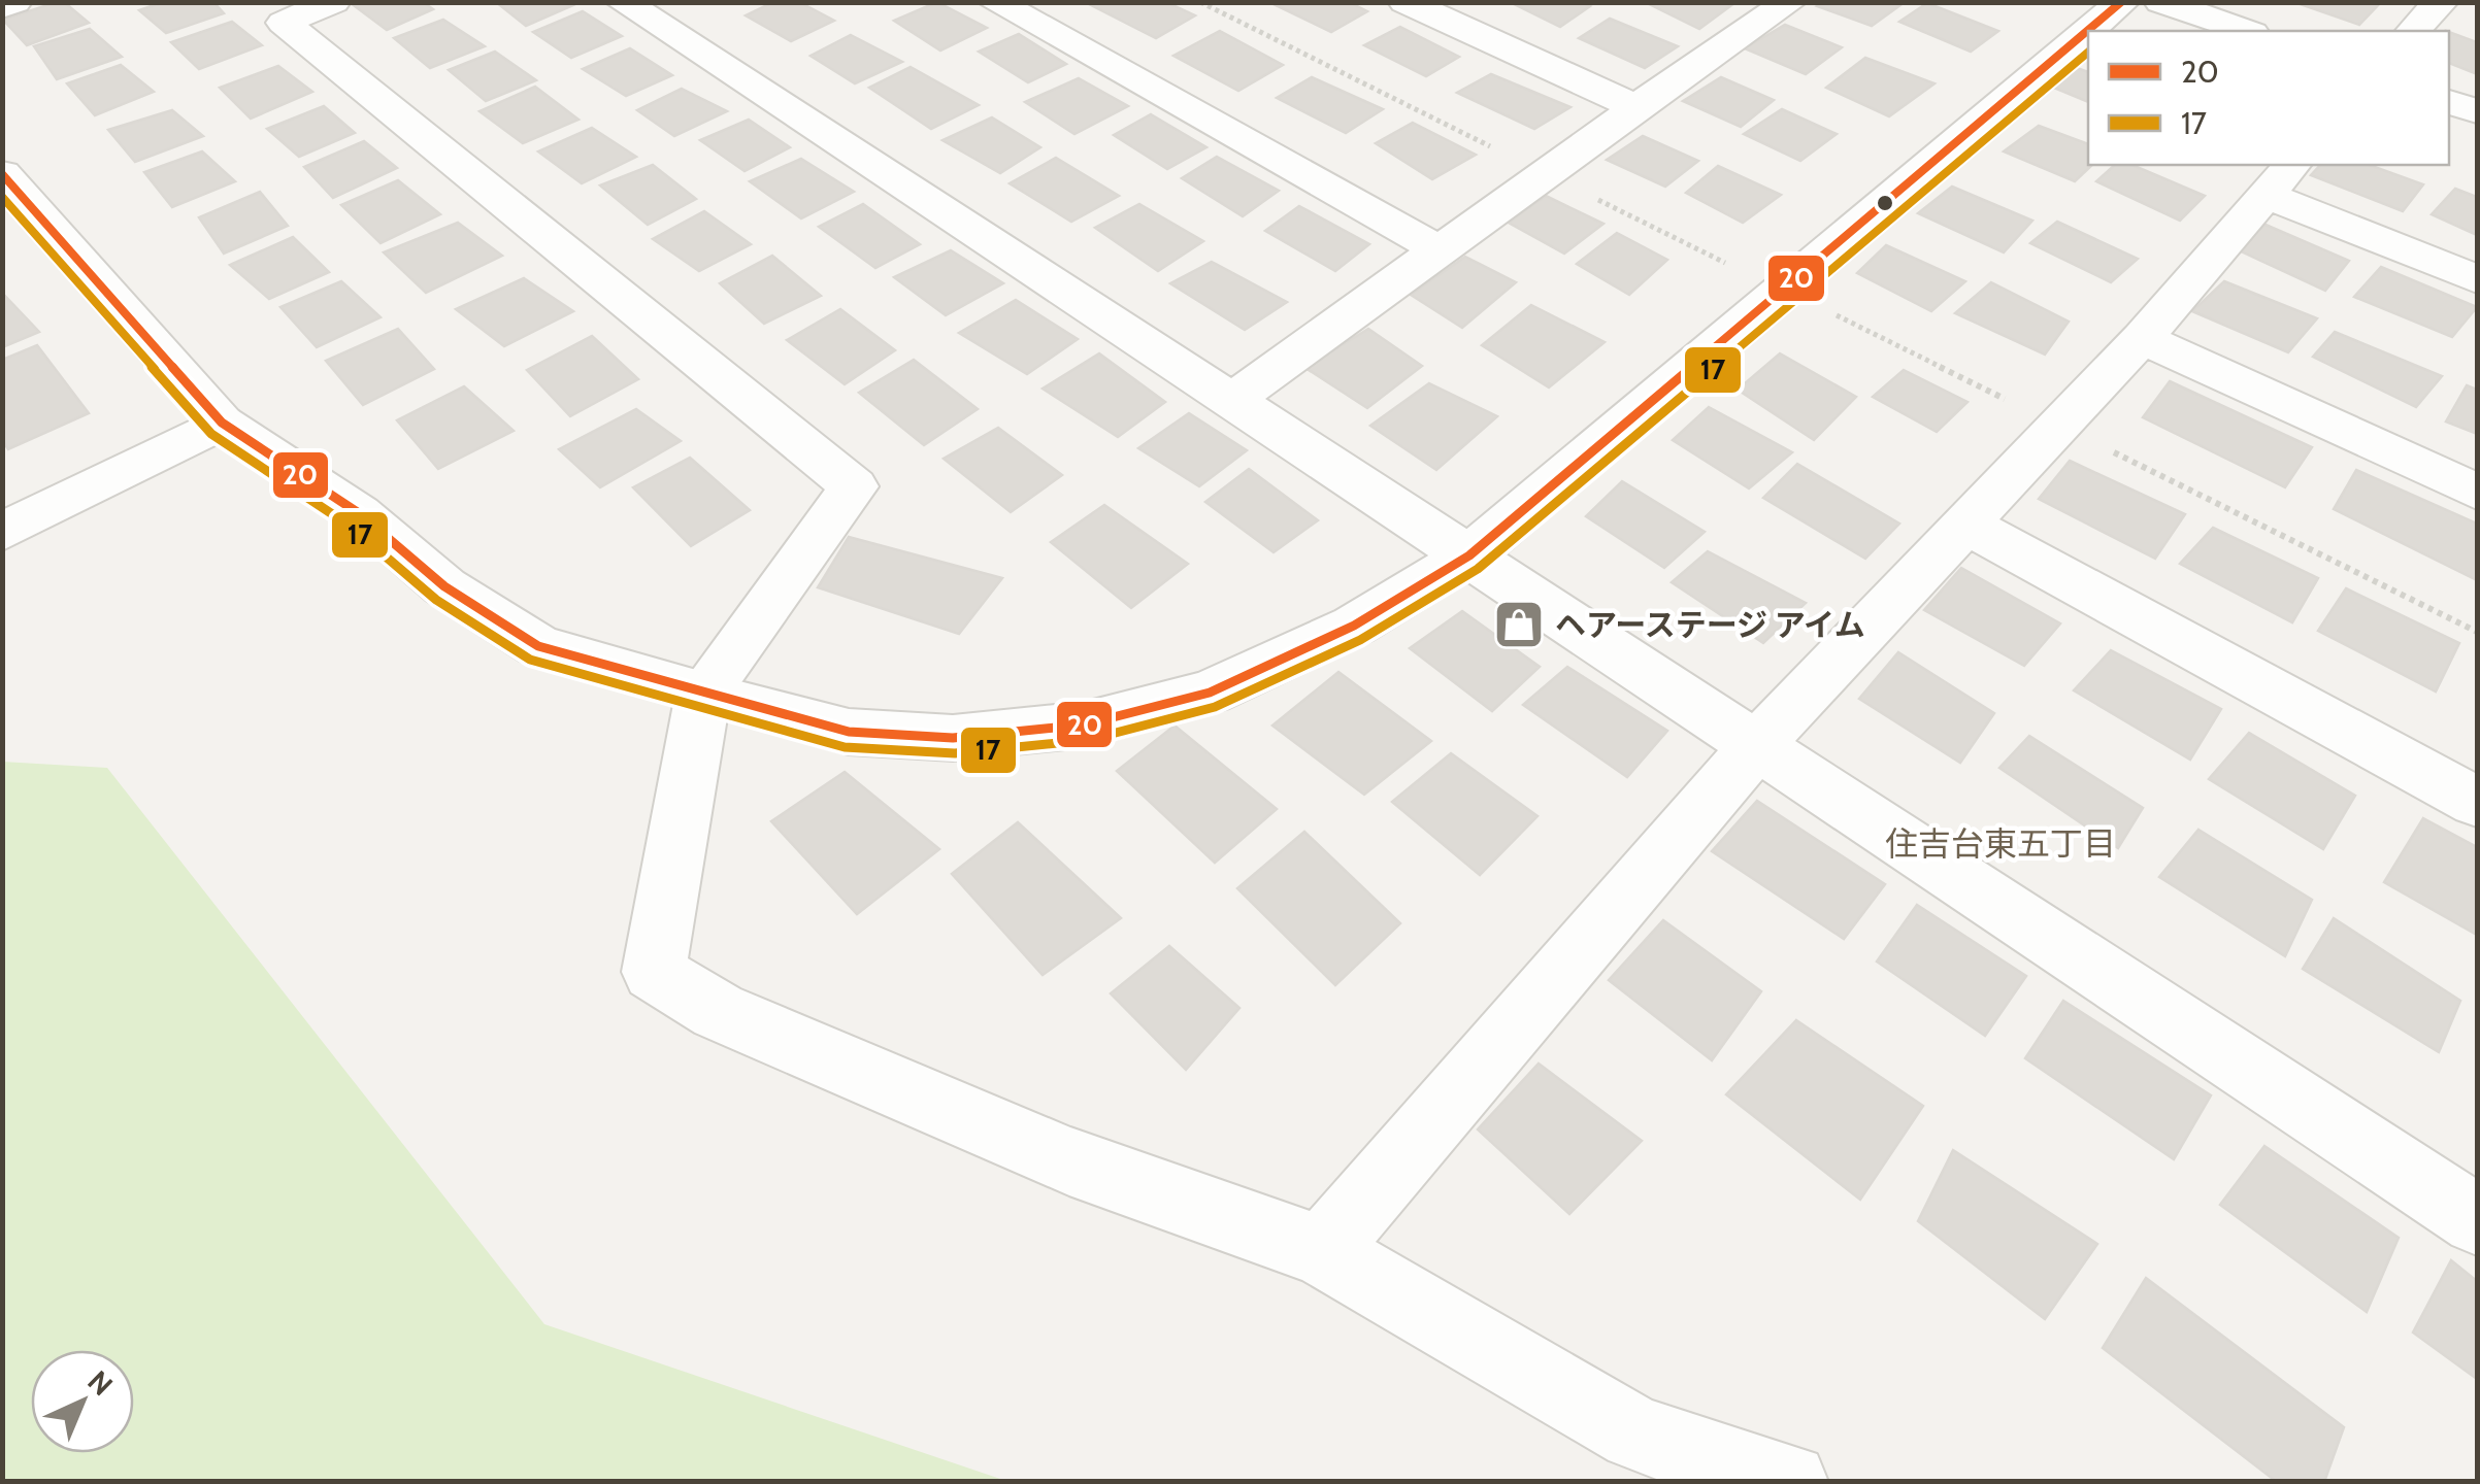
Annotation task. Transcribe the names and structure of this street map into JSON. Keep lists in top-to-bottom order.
{
  "districts": ["住吉台東五丁目"],
  "places": {
    "shop": ["ヘアーステージ アイム"]
  },
  "lines": ["transit line 20", "transit line 17"],
  "legend": ["20", "17"],
  "north": "top right"
}
